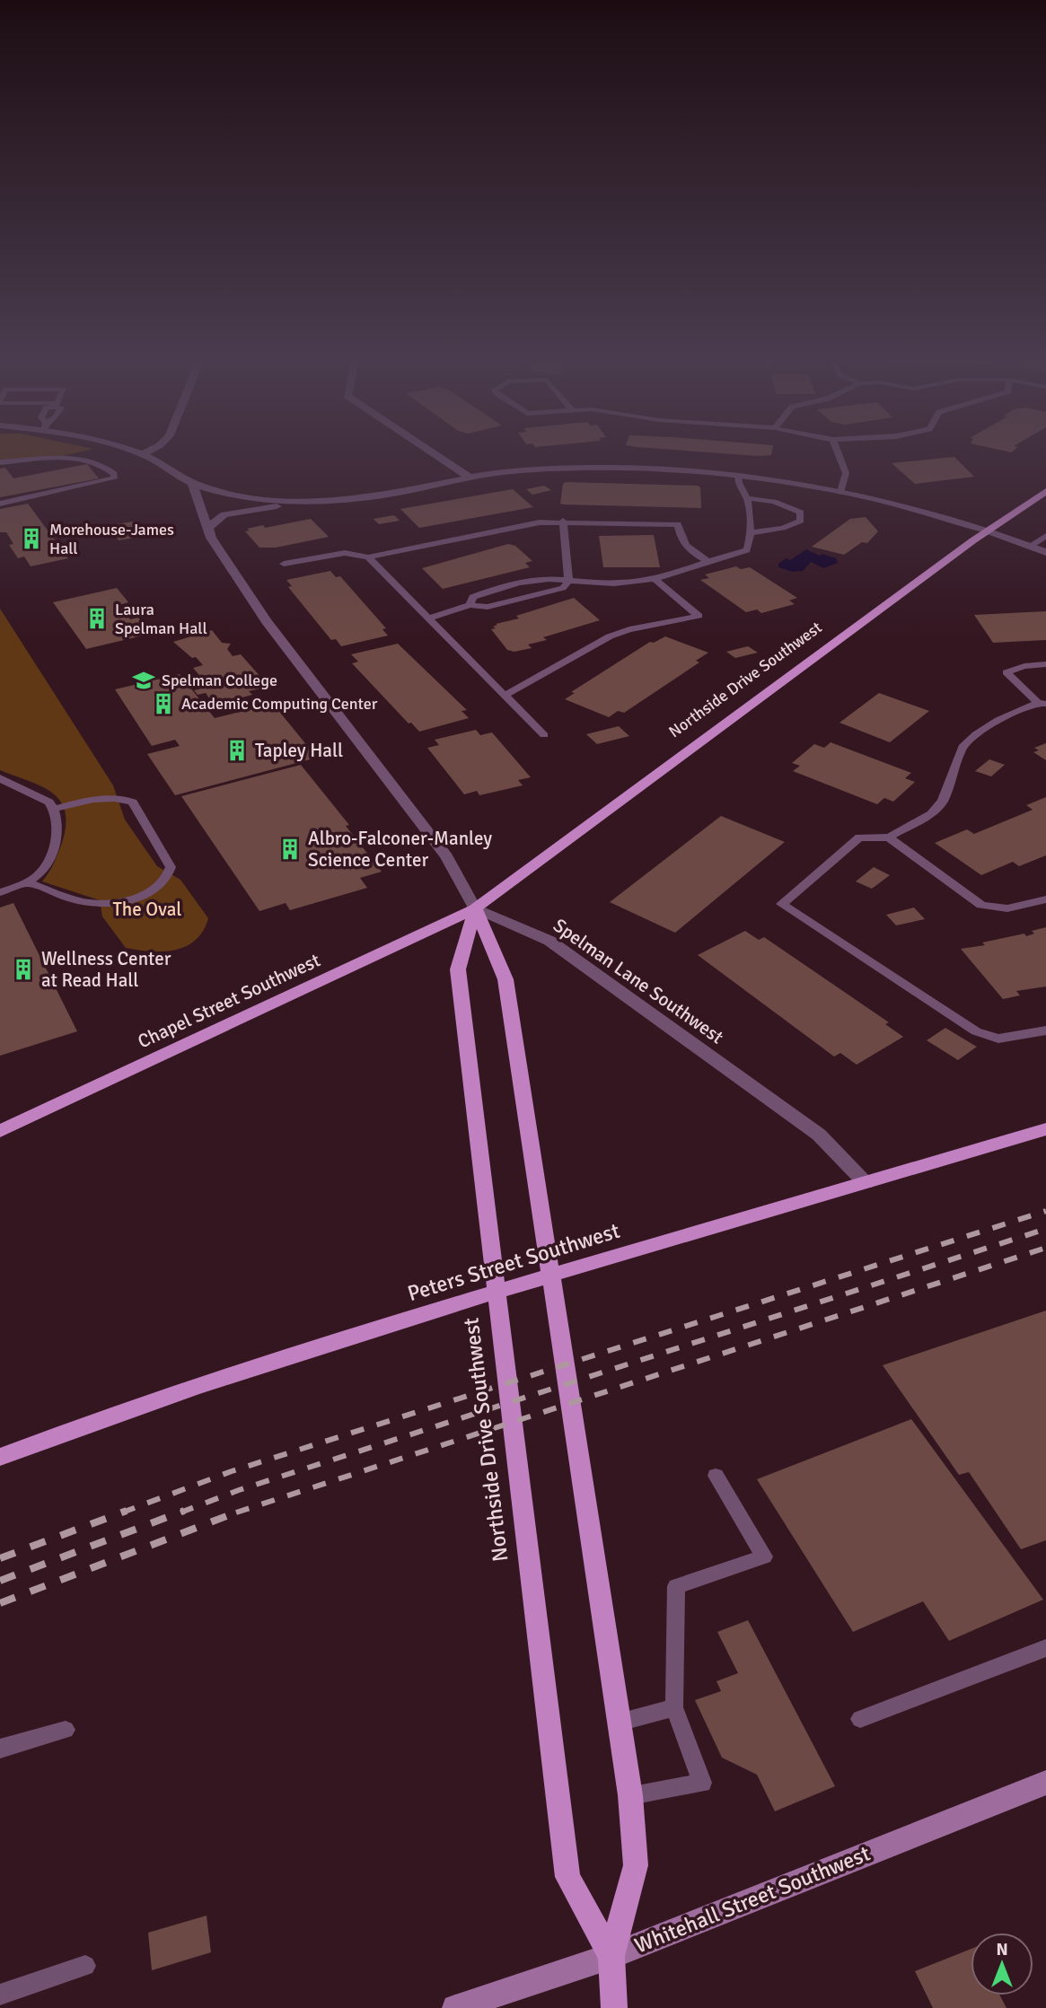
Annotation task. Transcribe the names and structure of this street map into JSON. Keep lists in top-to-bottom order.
{
  "streets": {
    "main road": [
      "Northside Drive Southwest",
      "Chapel Street Southwest",
      "Peters Street Southwest",
      "Whitehall Street Southwest"
    ],
    "street": ["Spelman Lane Southwest"]
  },
  "crossings": [
    ["Northside Drive Southwest", "Spelman Lane Southwest"],
    ["Northside Drive Southwest", "Chapel Street Southwest"],
    ["Northside Drive Southwest", "Whitehall Street Southwest"],
    ["Spelman Lane Southwest", "Chapel Street Southwest"],
    ["Spelman Lane Southwest", "Peters Street Southwest"]
  ],
  "parks": ["The Oval"],
  "places": {
    "building": [
      "Morehouse-James Hall",
      "Laura Spelman Hall",
      "Academic Computing Center",
      "Tapley Hall",
      "Albro-Falconer-Manley Science Center",
      "Wellness Center at Read Hall"
    ],
    "school or university": ["Spelman College"]
  },
  "north": "top"
}
